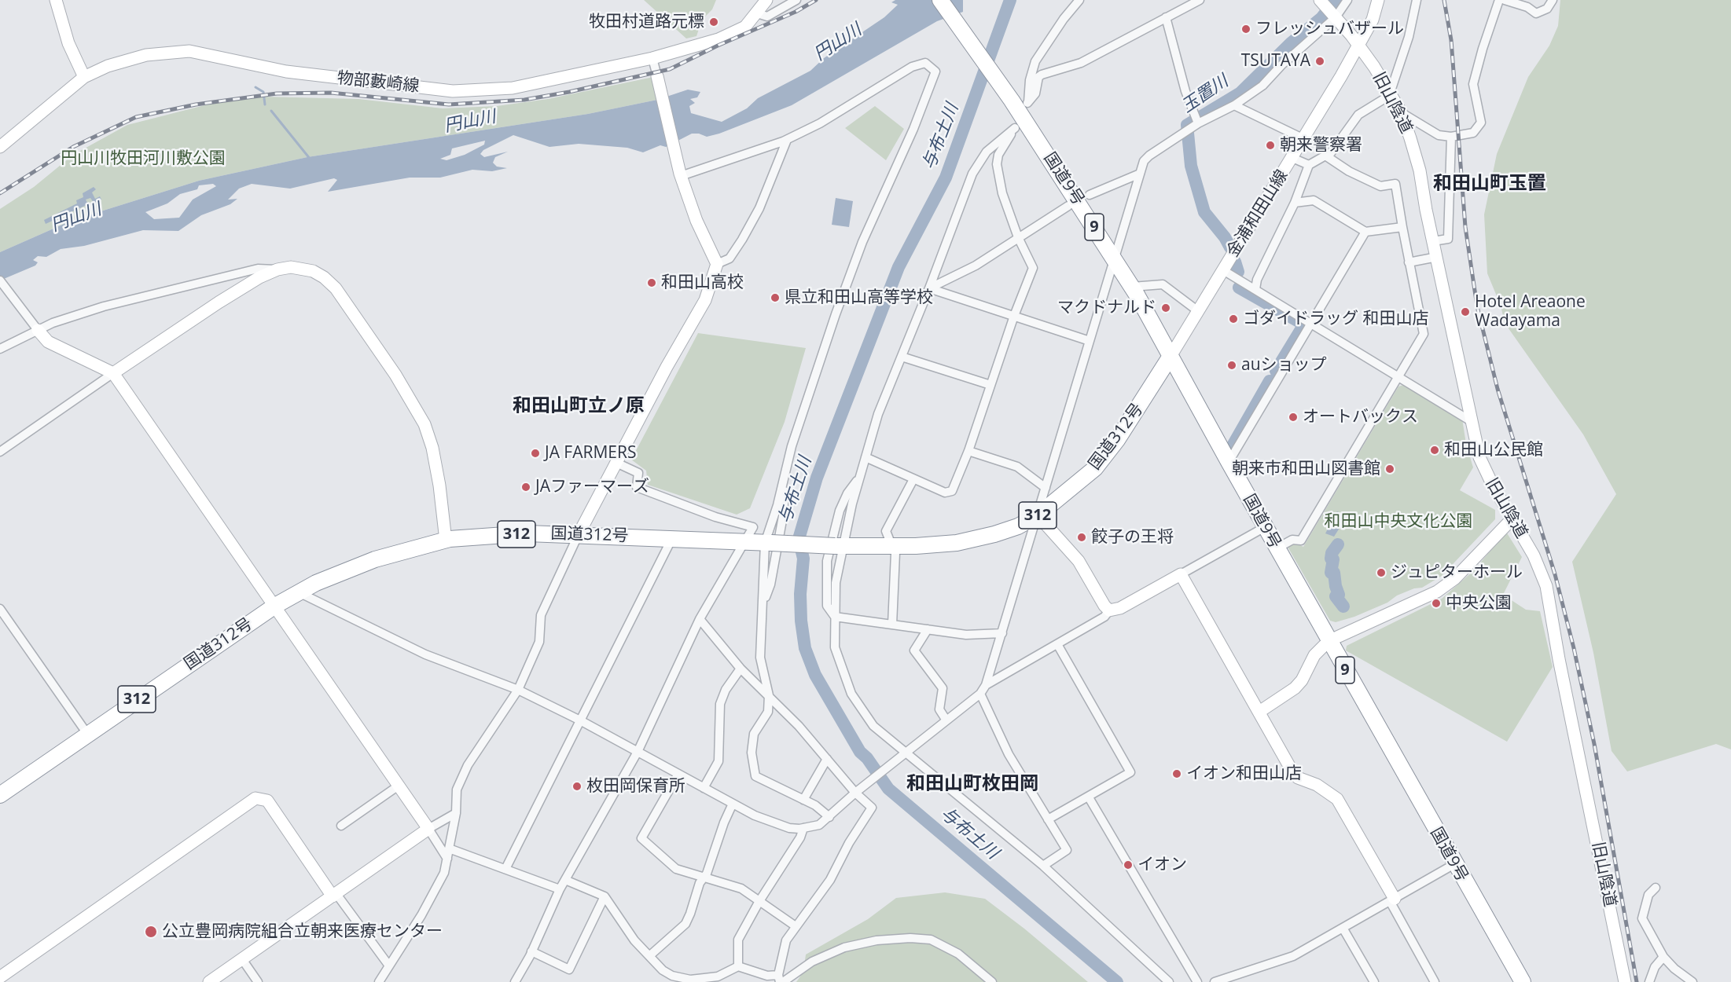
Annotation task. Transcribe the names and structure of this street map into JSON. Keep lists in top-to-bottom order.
{
  "streets": {
    "highway": [
      "国道9号",
      "9",
      "国道312号",
      "312"
    ],
    "street": ["物部藪崎線", "旧山陰道", "金浦和田山線"]
  },
  "crossings": [
    ["旧山陰道", "金浦和田山線"],
    ["国道9号", "金浦和田山線"],
    ["国道9号", "国道312号"],
    ["金浦和田山線", "国道312号"]
  ],
  "districts": ["和田山町玉置", "和田山町立ノ原", "和田山町枚田岡"],
  "water": ["円山川", "玉置川", "与布土川"],
  "parks": ["円山川牧田河川敷公園", "和田山中央文化公園"],
  "places": [
    "牧田村道路元標",
    "フレッシュバザール",
    "TSUTAYA",
    "朝来警察署",
    "和田山高校",
    "県立和田山高等学校",
    "マクドナルド",
    "Hotel Areaone Wadayama",
    "ゴダイドラッグ 和田山店",
    "auショップ",
    "オートバックス",
    "和田山公民館",
    "JA FARMERS",
    "朝来市和田山図書館",
    "JAファーマーズ",
    "餃子の王将",
    "ジュピターホール",
    "中央公園",
    "イオン和田山店",
    "枚田岡保育所",
    "イオン",
    "公立豊岡病院組合立朝来医療センター"
  ]
}
